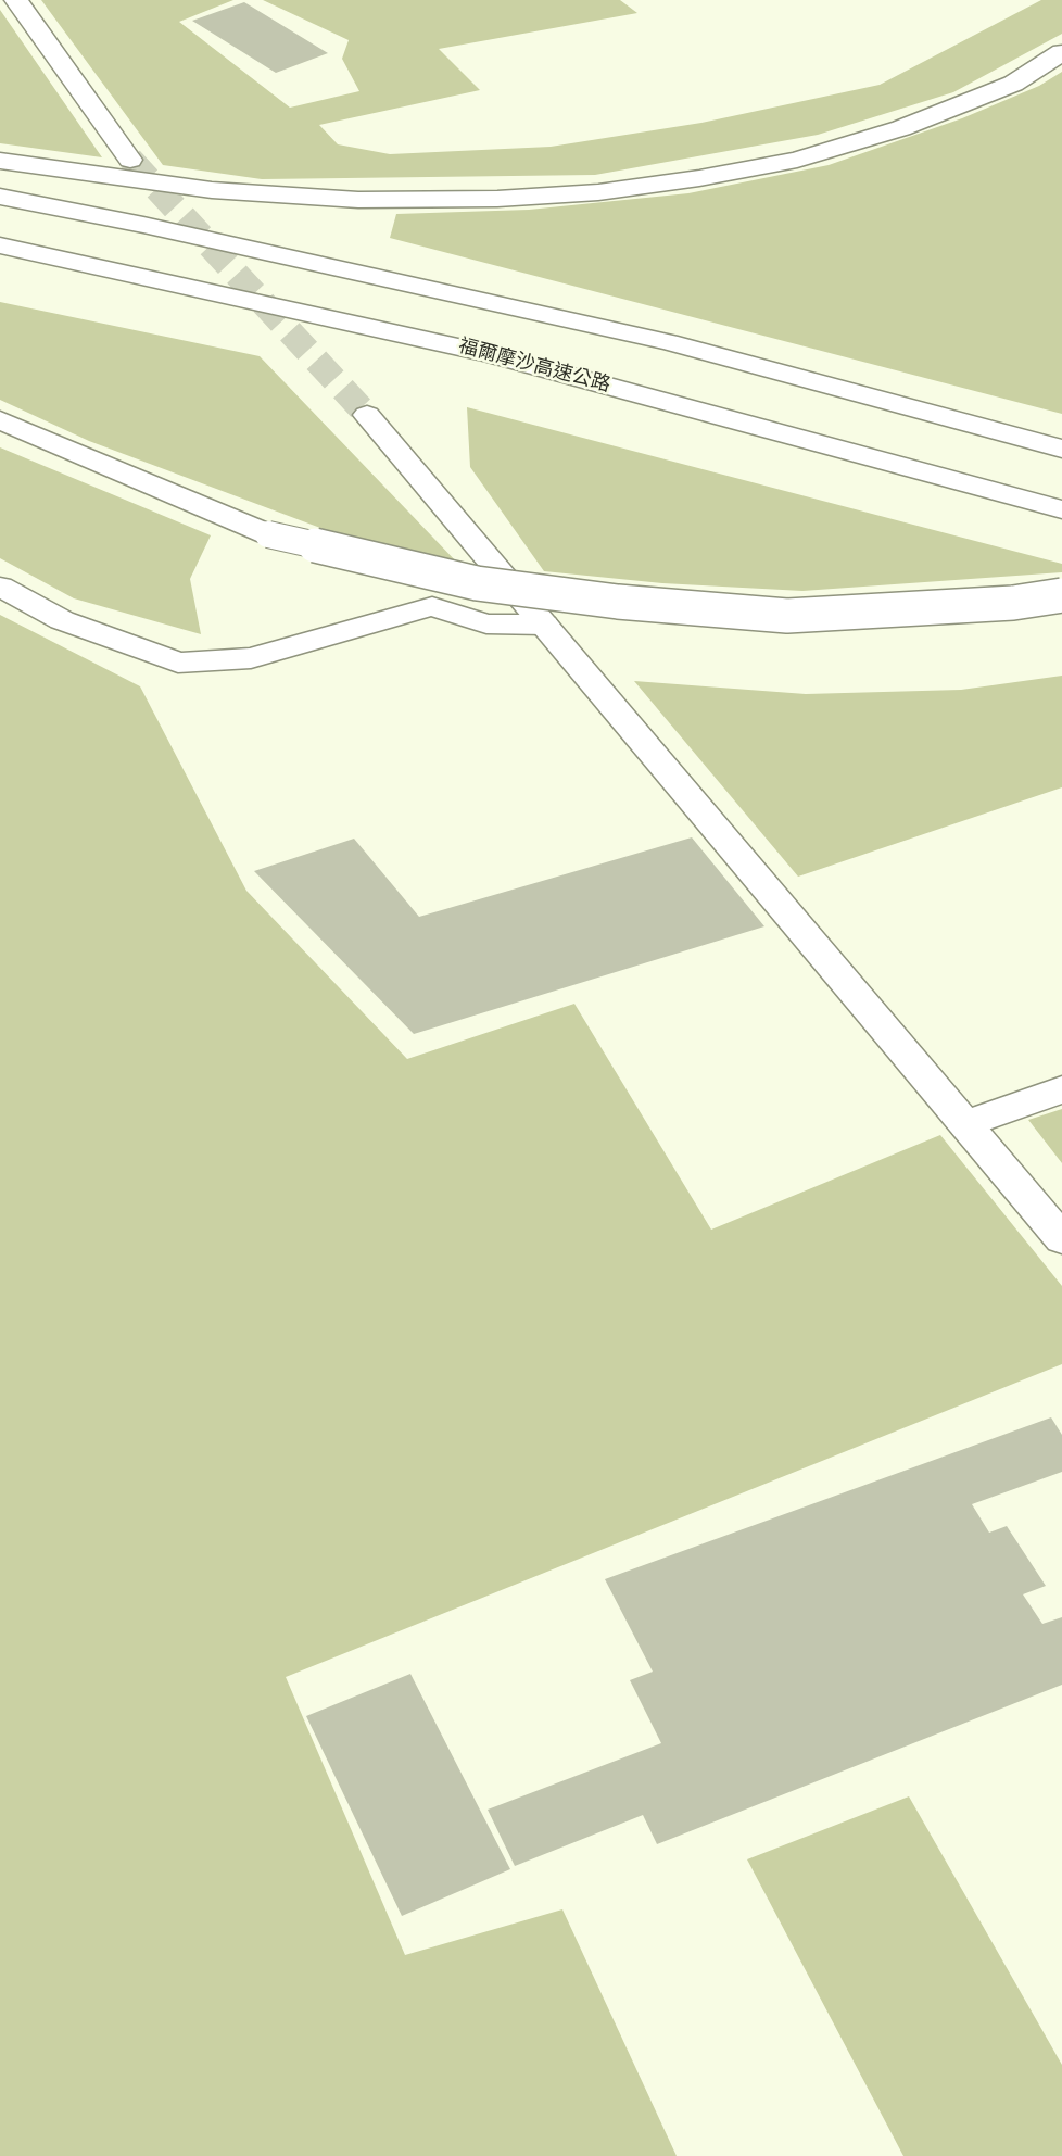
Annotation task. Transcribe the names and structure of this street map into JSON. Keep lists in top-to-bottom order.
{
  "streets": {
    "main road": ["福爾摩沙高速公路"]
  }
}
